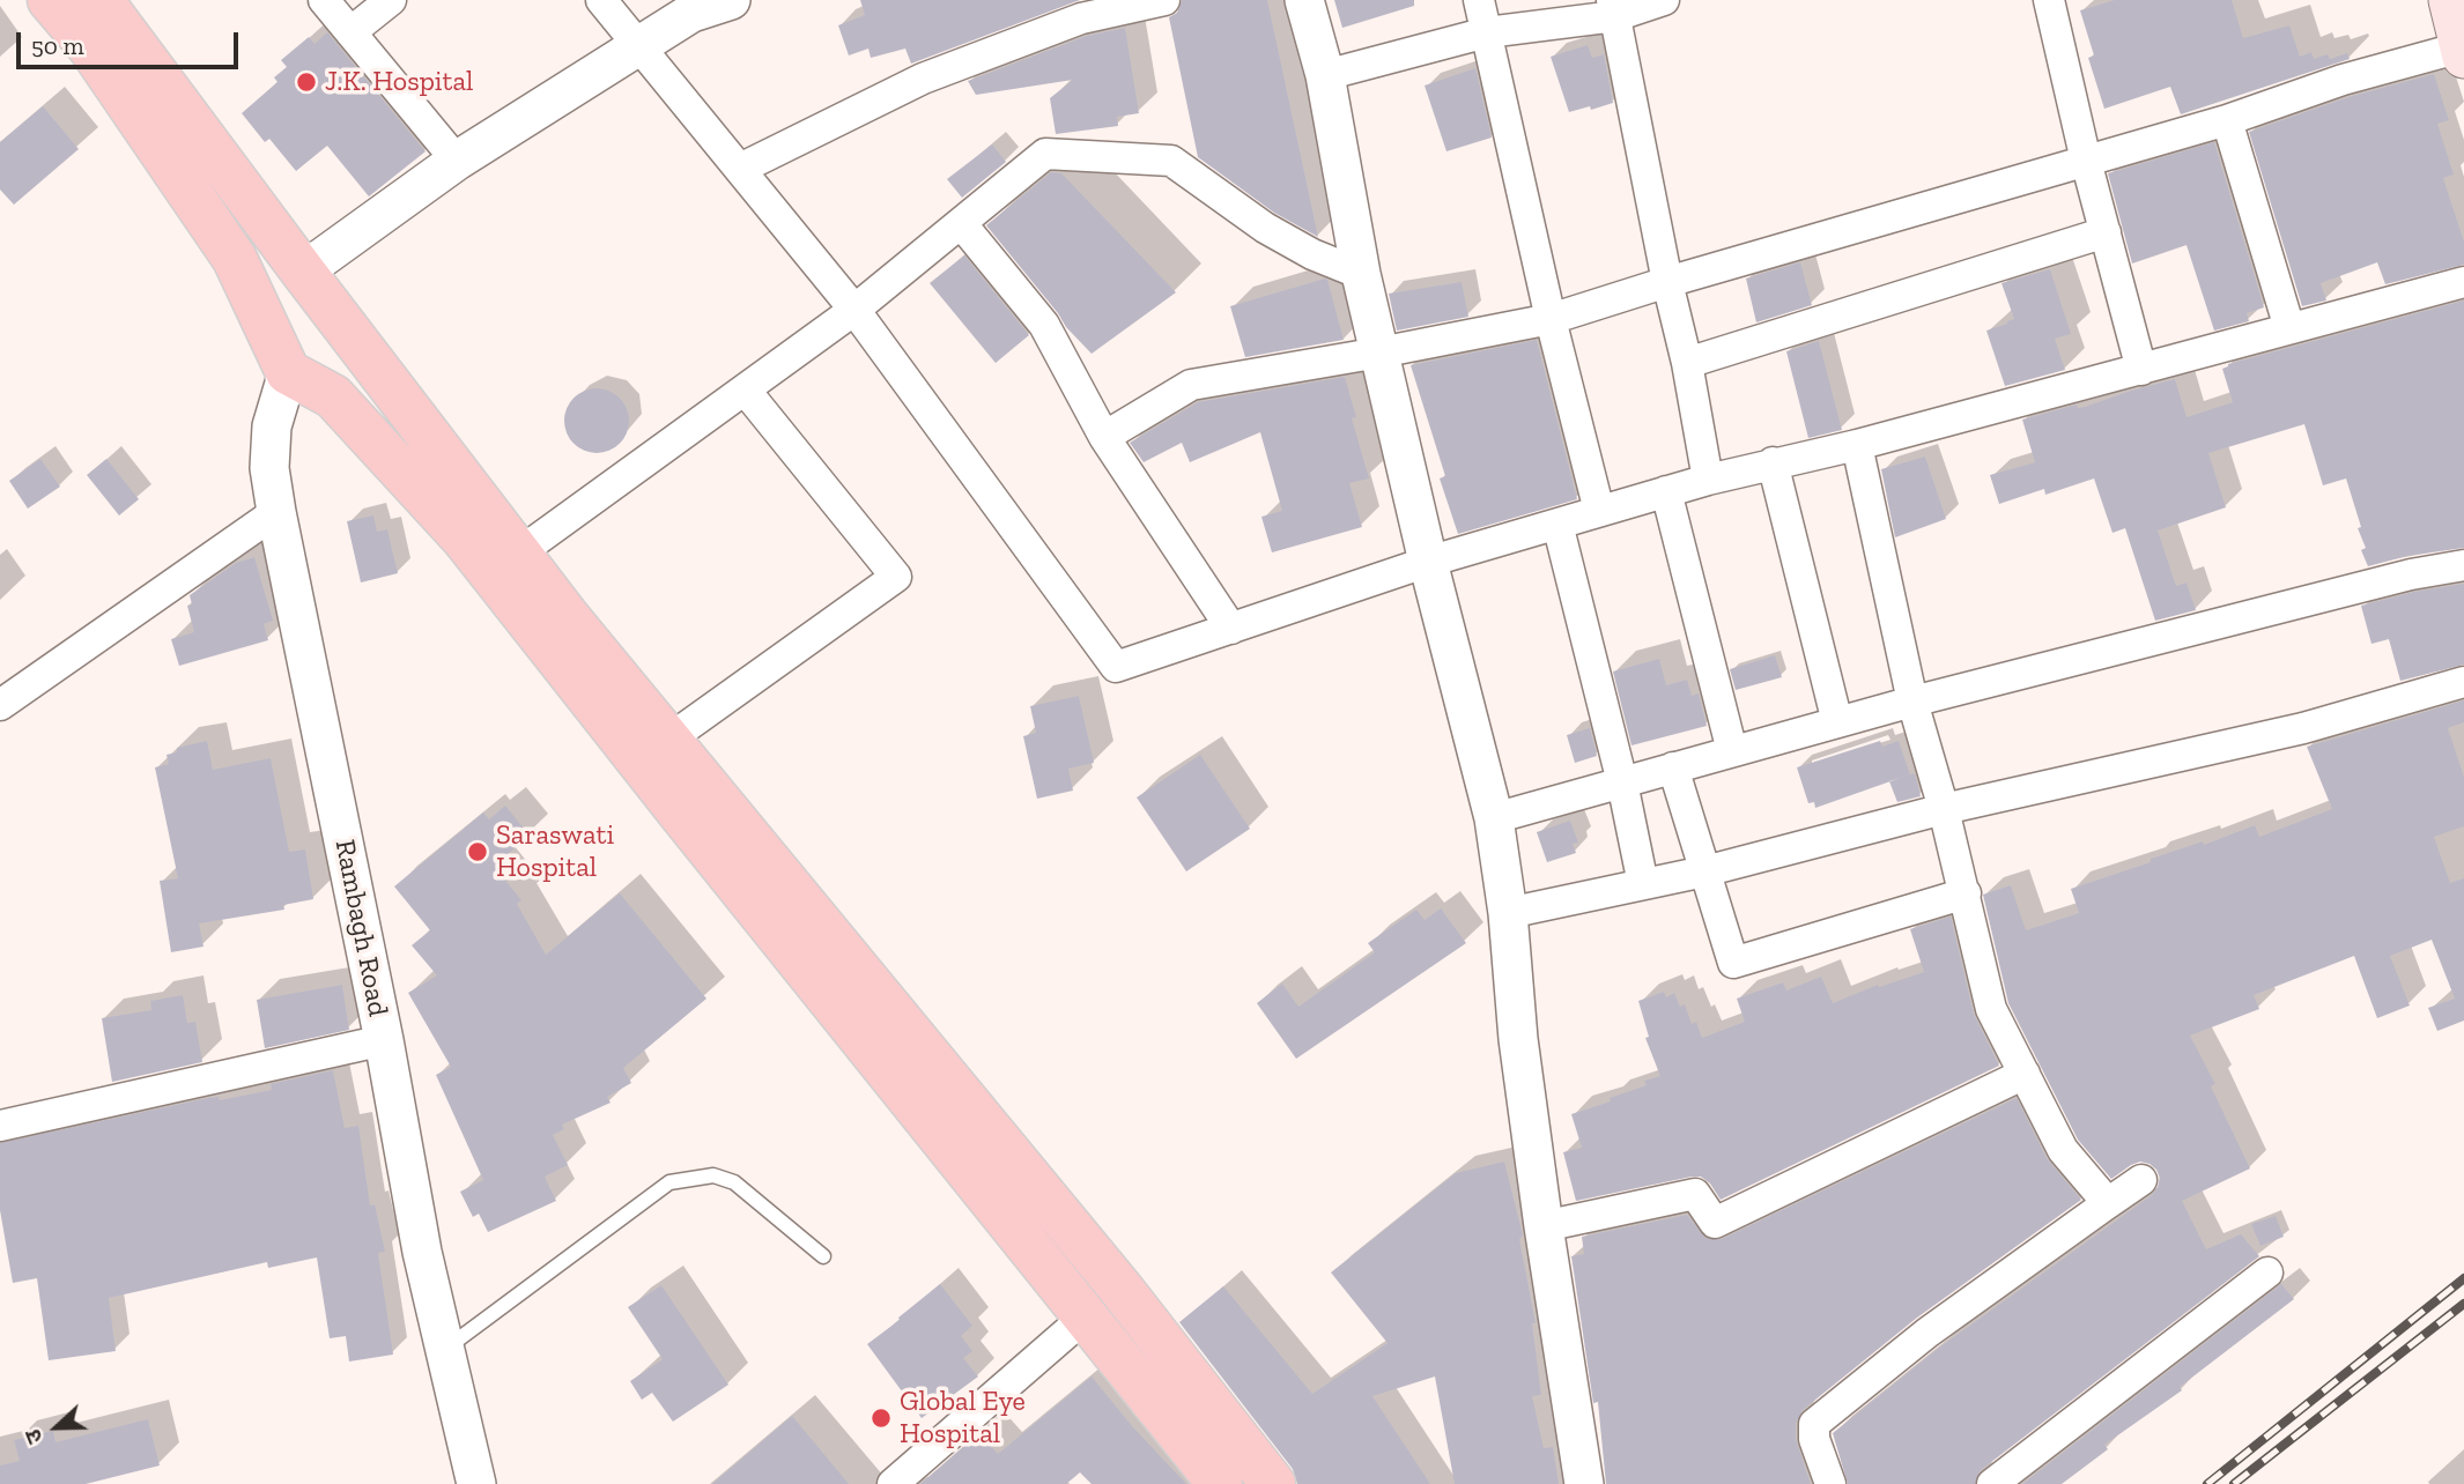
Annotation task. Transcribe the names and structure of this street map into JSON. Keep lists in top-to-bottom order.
{
  "streets": {
    "street": ["Rambagh Road"]
  },
  "places": ["J.K. Hospital", "Saraswati Hospital", "Global Eye Hospital"],
  "scale_bar": "50 m",
  "north": "left"
}
